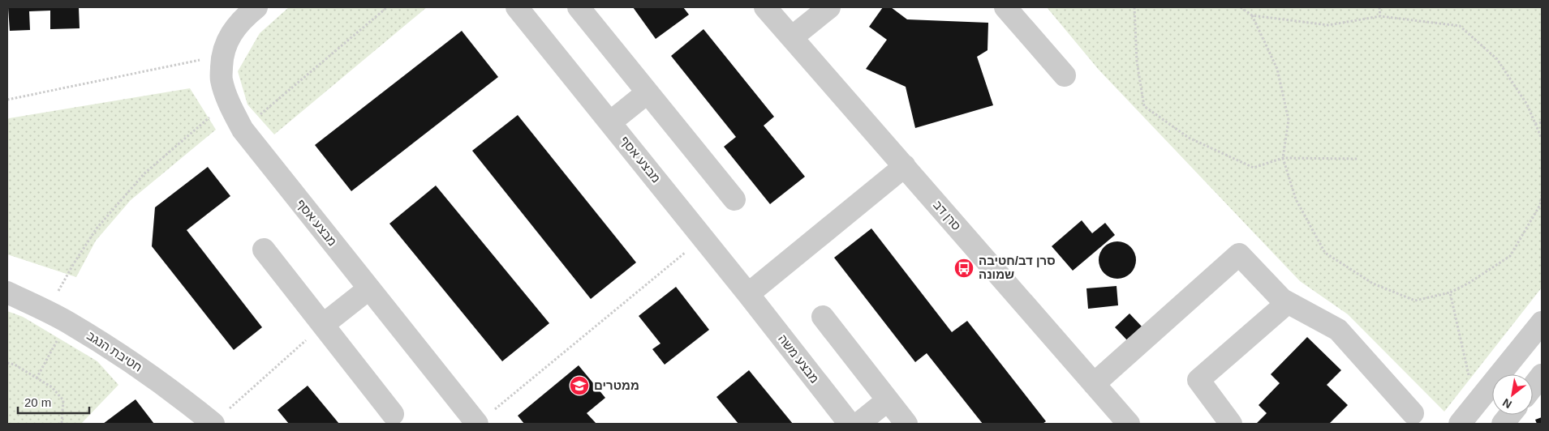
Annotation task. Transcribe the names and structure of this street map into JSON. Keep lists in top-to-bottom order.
{
  "streets": {
    "street": [
      "מבצע אסף",
      "סרן דב",
      "חטיבת הנגב",
      "מבצע משה"
    ]
  },
  "crossings": [
    ["מבצע אסף", "מבצע משה"]
  ],
  "places": {
    "bus stop": ["סרן דב/חטיבה שמונה"],
    "school or university": ["ממטרים"]
  },
  "scale_bar": "20 m",
  "north": "bottom left"
}
